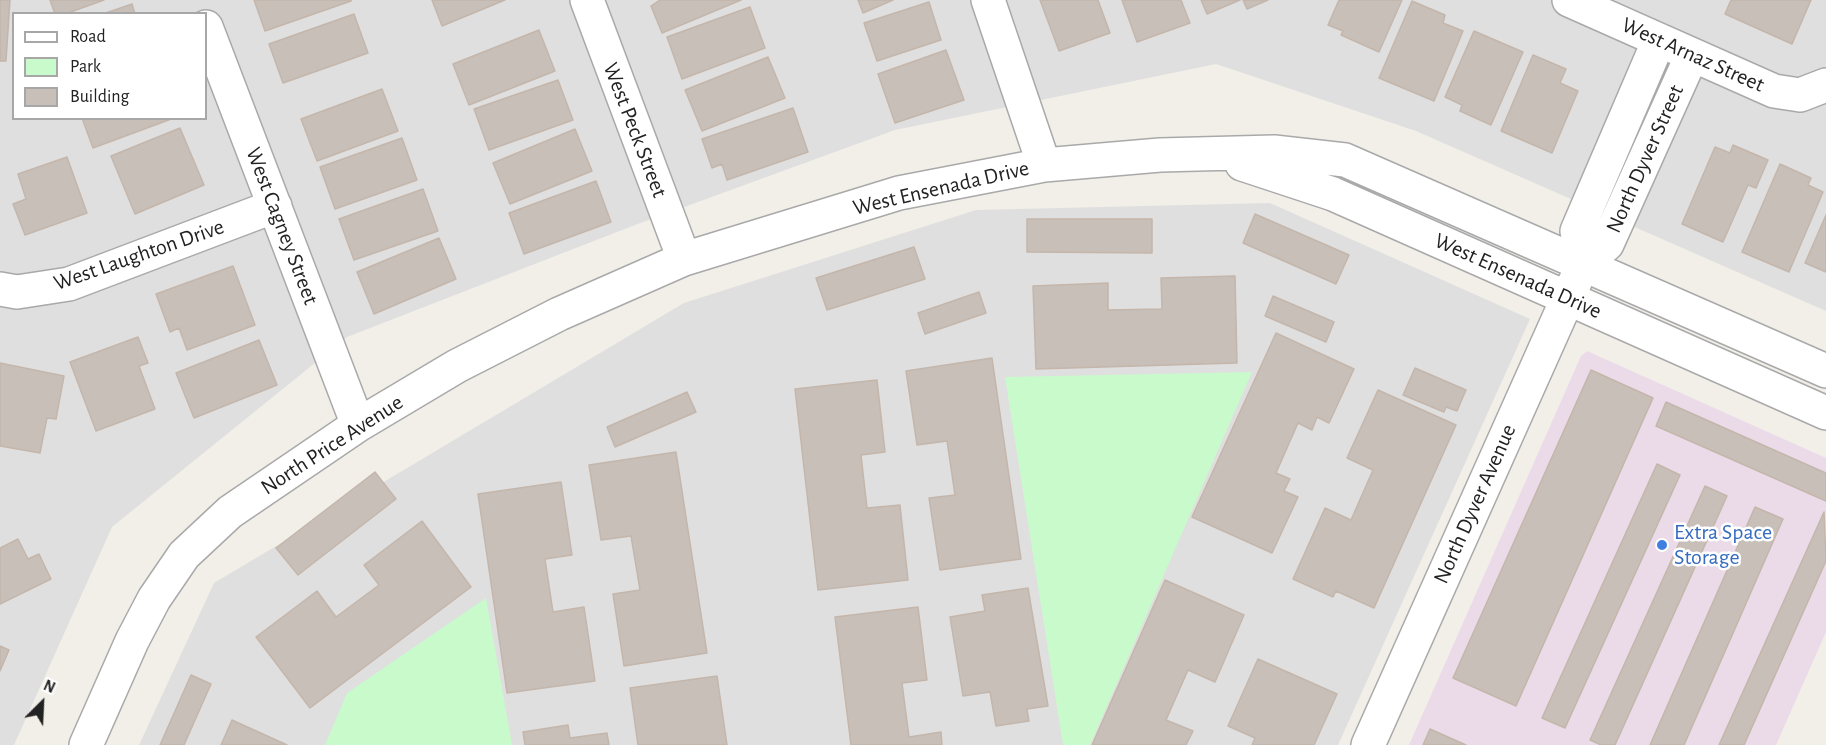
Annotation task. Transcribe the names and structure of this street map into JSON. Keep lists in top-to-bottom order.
{
  "streets": {
    "street": [
      "West Arnaz Street",
      "West Peck Street",
      "North Dyver Street",
      "West Ensenada Drive",
      "West Cagney Street",
      "West Laughton Drive",
      "North Price Avenue",
      "North Dyver Avenue"
    ]
  },
  "crossings": [
    ["West Arnaz Street", "North Dyver Street"],
    ["West Peck Street", "West Ensenada Drive"],
    ["West Peck Street", "North Price Avenue"],
    ["North Dyver Street", "West Ensenada Drive"],
    ["North Dyver Street", "North Dyver Avenue"],
    ["West Ensenada Drive", "North Price Avenue"],
    ["West Ensenada Drive", "North Dyver Avenue"],
    ["West Cagney Street", "West Laughton Drive"],
    ["West Cagney Street", "North Price Avenue"]
  ],
  "places": ["Extra Space Storage"],
  "legend": ["Road", "Park", "Building"],
  "north": "top right"
}
